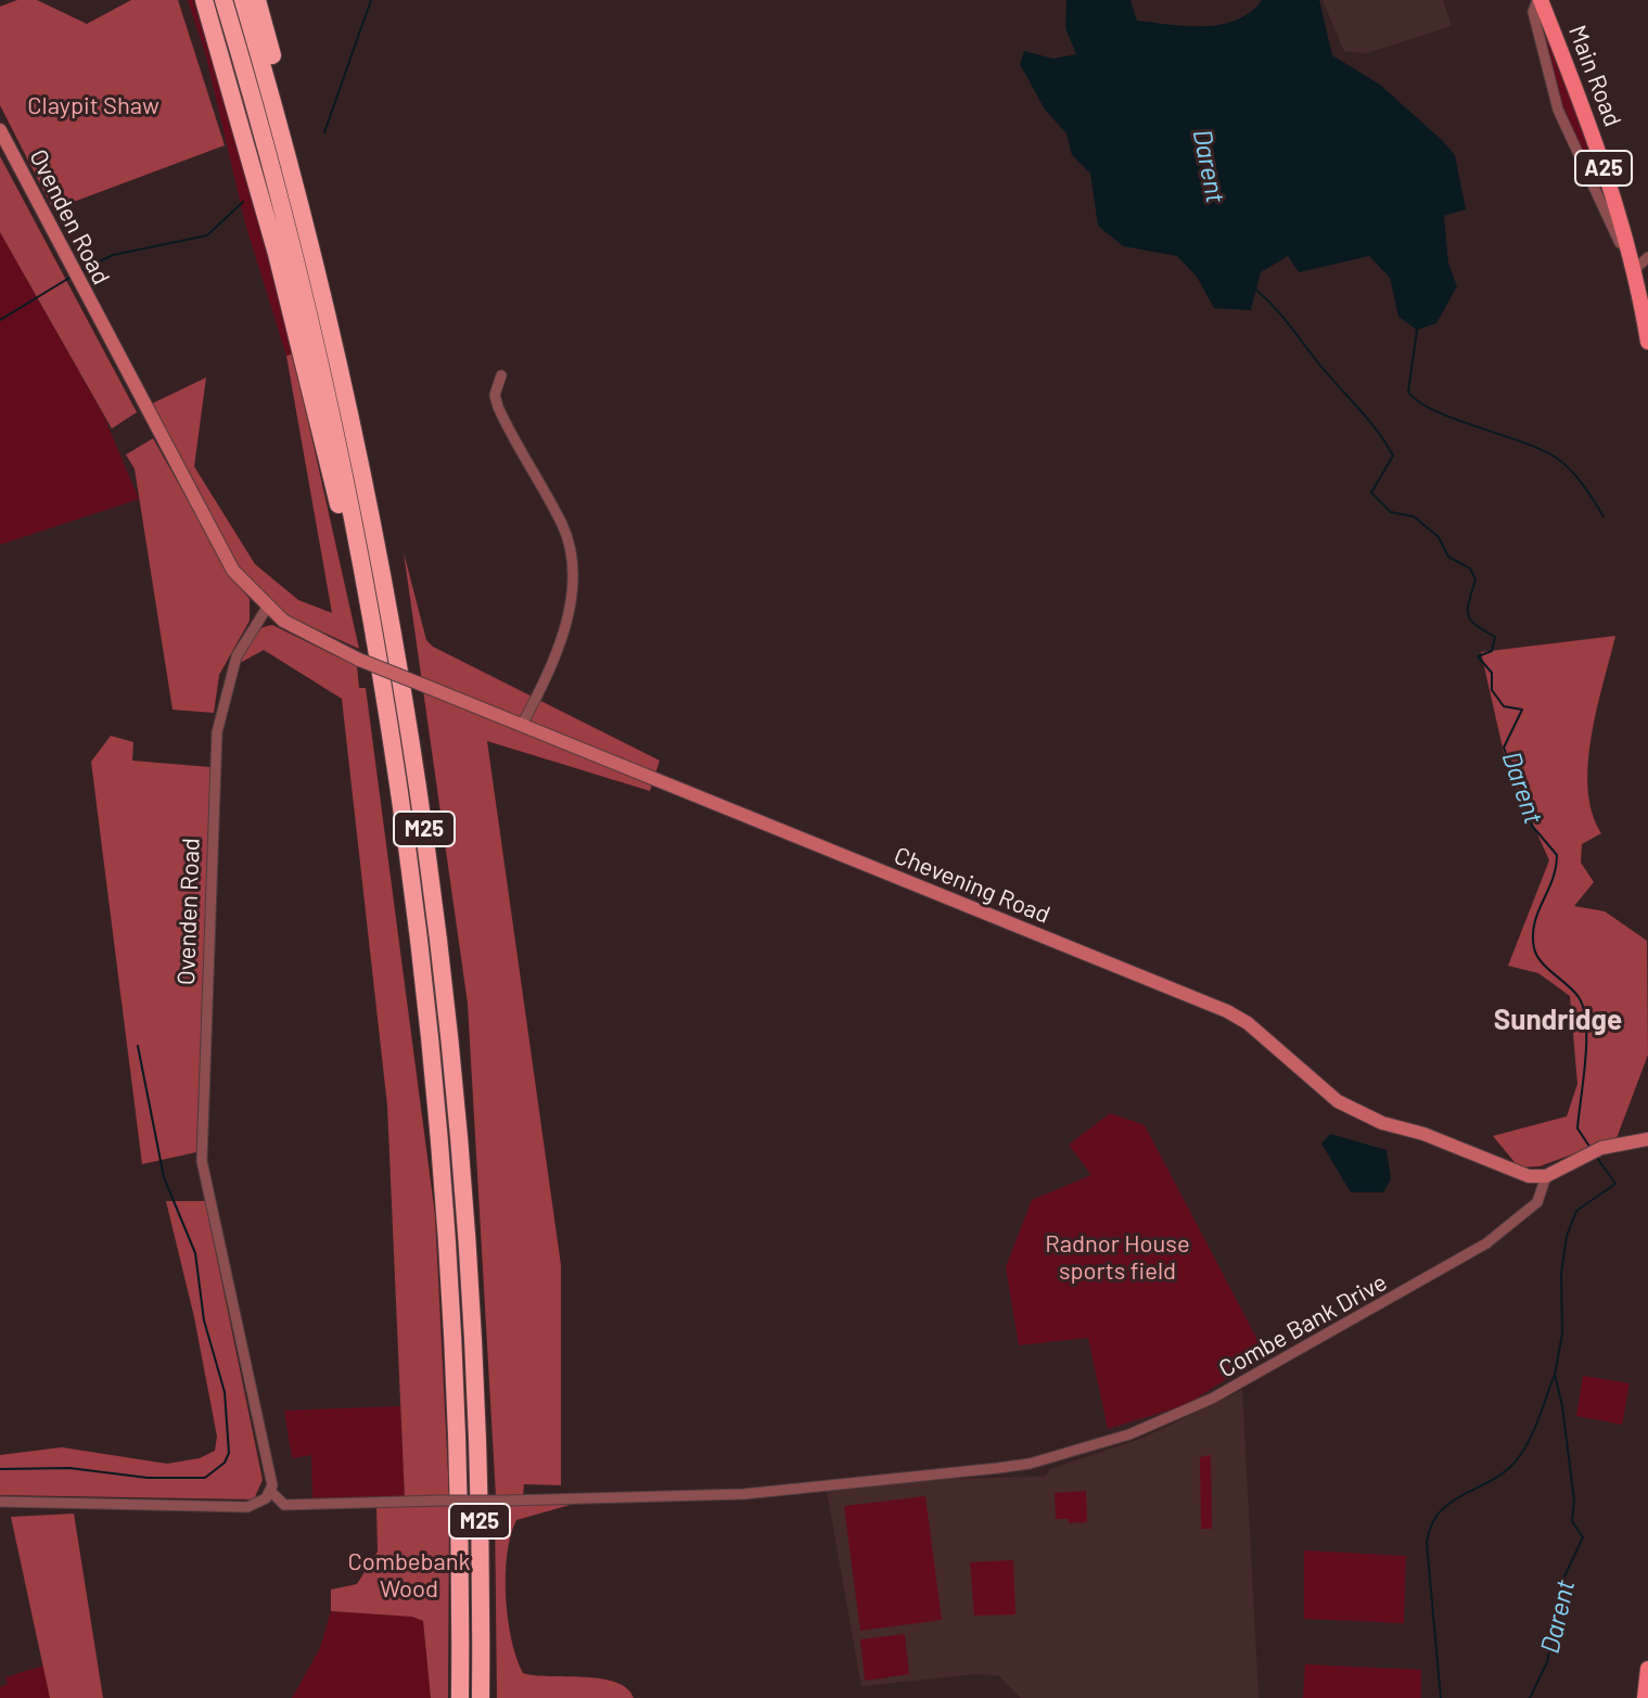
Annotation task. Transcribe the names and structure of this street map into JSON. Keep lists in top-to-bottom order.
{
  "streets": {
    "highway": ["M25"],
    "main road": [
      "Main Road",
      "A25",
      "Ovenden Road",
      "Chevening Road"
    ],
    "street": ["Combe Bank Drive"]
  },
  "crossings": [
    ["Ovenden Road", "Chevening Road"],
    ["Chevening Road", "Combe Bank Drive"]
  ],
  "districts": ["Sundridge"],
  "water": ["Darent"],
  "parks": ["Claypit Shaw", "Radnor House sports field", "Combebank Wood"]
}
